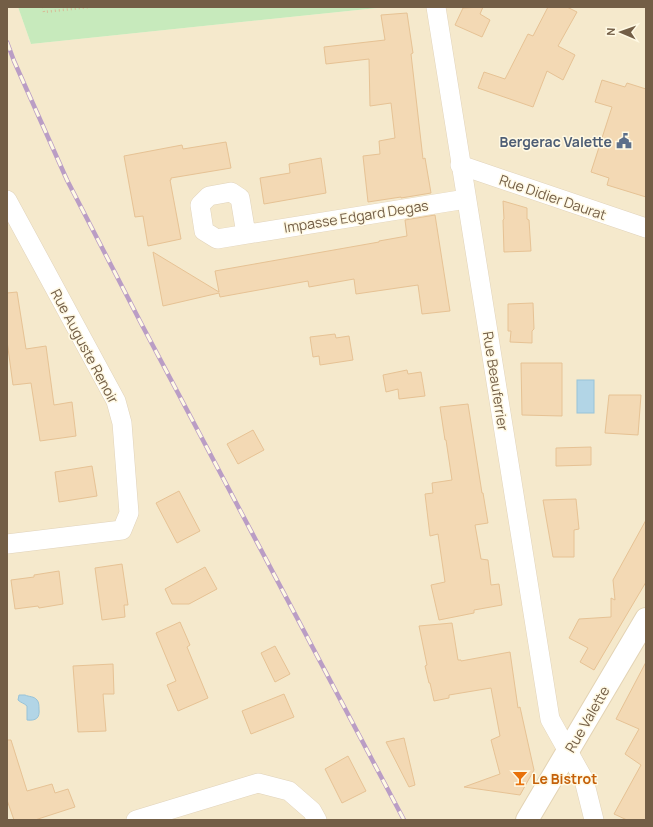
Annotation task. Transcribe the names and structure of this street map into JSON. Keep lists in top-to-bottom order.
{
  "streets": {
    "main road": ["Rue Valette"],
    "street": [
      "Rue Didier Daurat",
      "Impasse Edgard Degas",
      "Rue Auguste Renoir",
      "Rue Beauferrier"
    ]
  },
  "crossings": [
    ["Rue Didier Daurat", "Rue Beauferrier"],
    ["Impasse Edgard Degas", "Rue Beauferrier"],
    ["Rue Beauferrier", "Rue Valette"]
  ],
  "places": {
    "public building": ["Bergerac Valette"],
    "bar": ["Le Bistrot"]
  },
  "north": "left"
}
